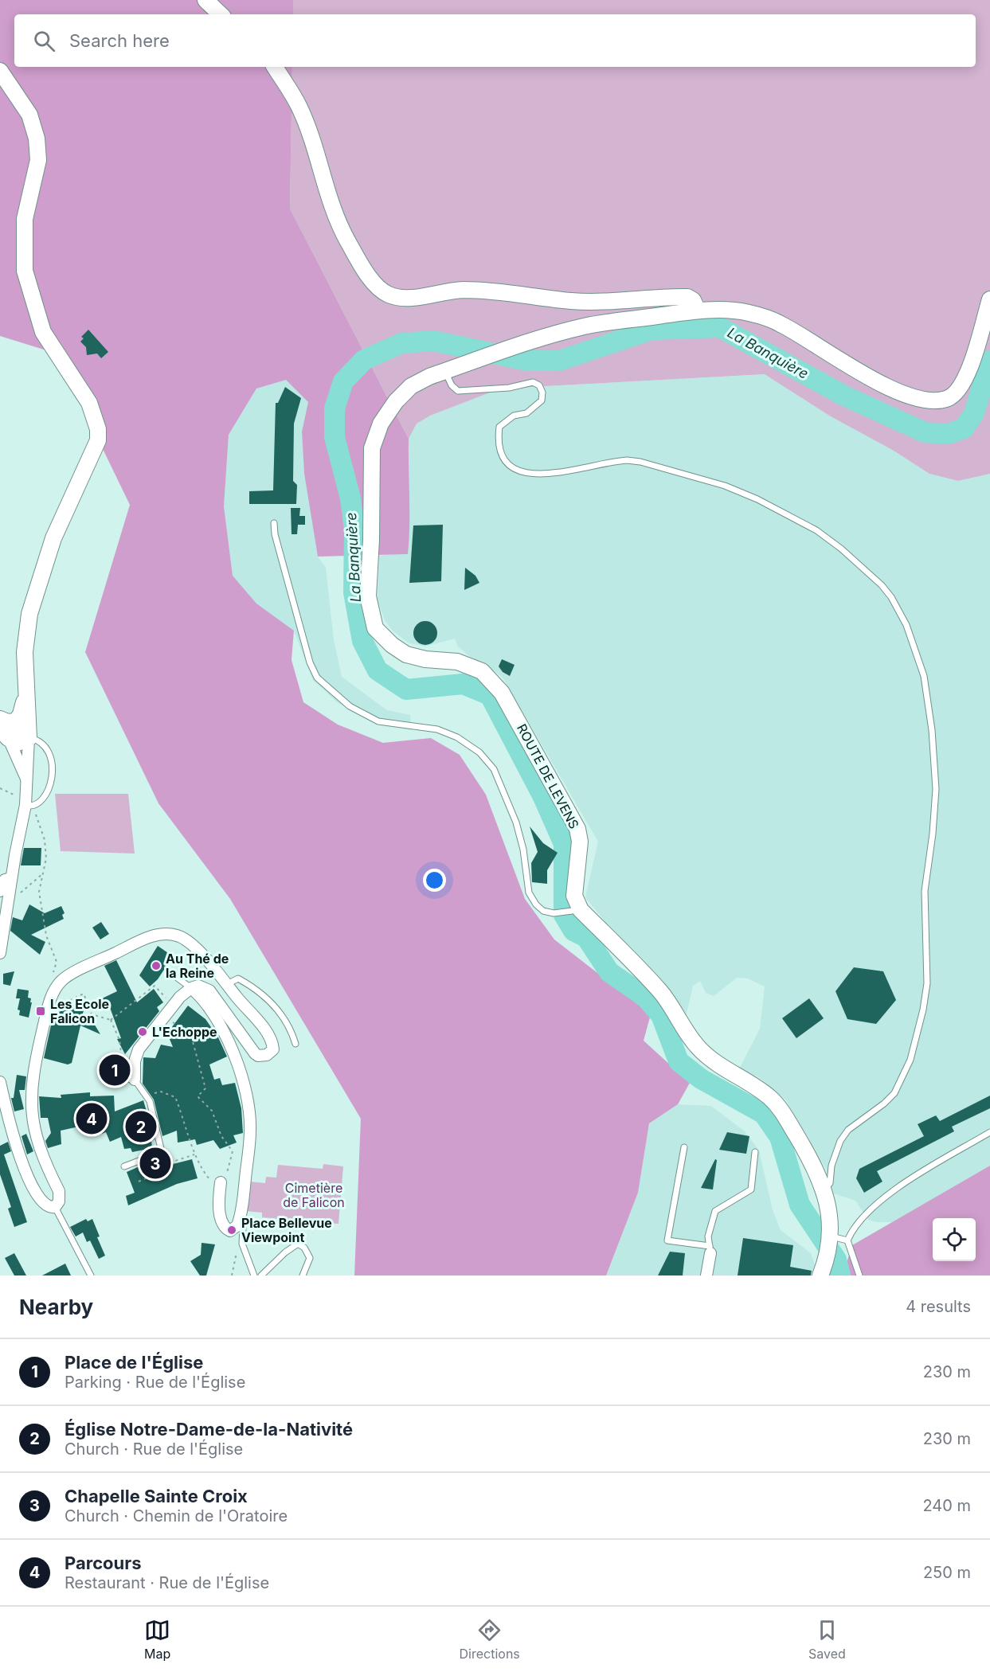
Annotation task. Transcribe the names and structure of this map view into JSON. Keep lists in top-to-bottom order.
{
  "streets": {
    "street": ["ROUTE DE LEVENS"]
  },
  "water": ["La Banquière"],
  "parks": ["Cimetière de Falicon"],
  "places": {
    "other": ["Au Thé de la Reine", "L'Echoppe", "Place Bellevue Viewpoint"],
    "transit": ["Les Ecole Falicon"]
  },
  "page": {
    "search": "Search here",
    "pins": [
      "1",
      "4",
      "2",
      "3"
    ],
    "heading": ["Nearby", "4 results"],
    "list": [
      {
        "mark": "1",
        "name": "Place de l'Église",
        "note": "Parking · Rue de l'Église",
        "value": "230 m"
      },
      {
        "mark": "2",
        "name": "Église Notre-Dame-de-la-Nativité",
        "note": "Church · Rue de l'Église",
        "value": "230 m"
      },
      {
        "mark": "3",
        "name": "Chapelle Sainte Croix",
        "note": "Church · Chemin de l'Oratoire",
        "value": "240 m"
      },
      {
        "mark": "4",
        "name": "Parcours",
        "note": "Restaurant · Rue de l'Église",
        "value": "250 m"
      }
    ],
    "nav": ["Map", "Directions", "Saved"]
  }
}
